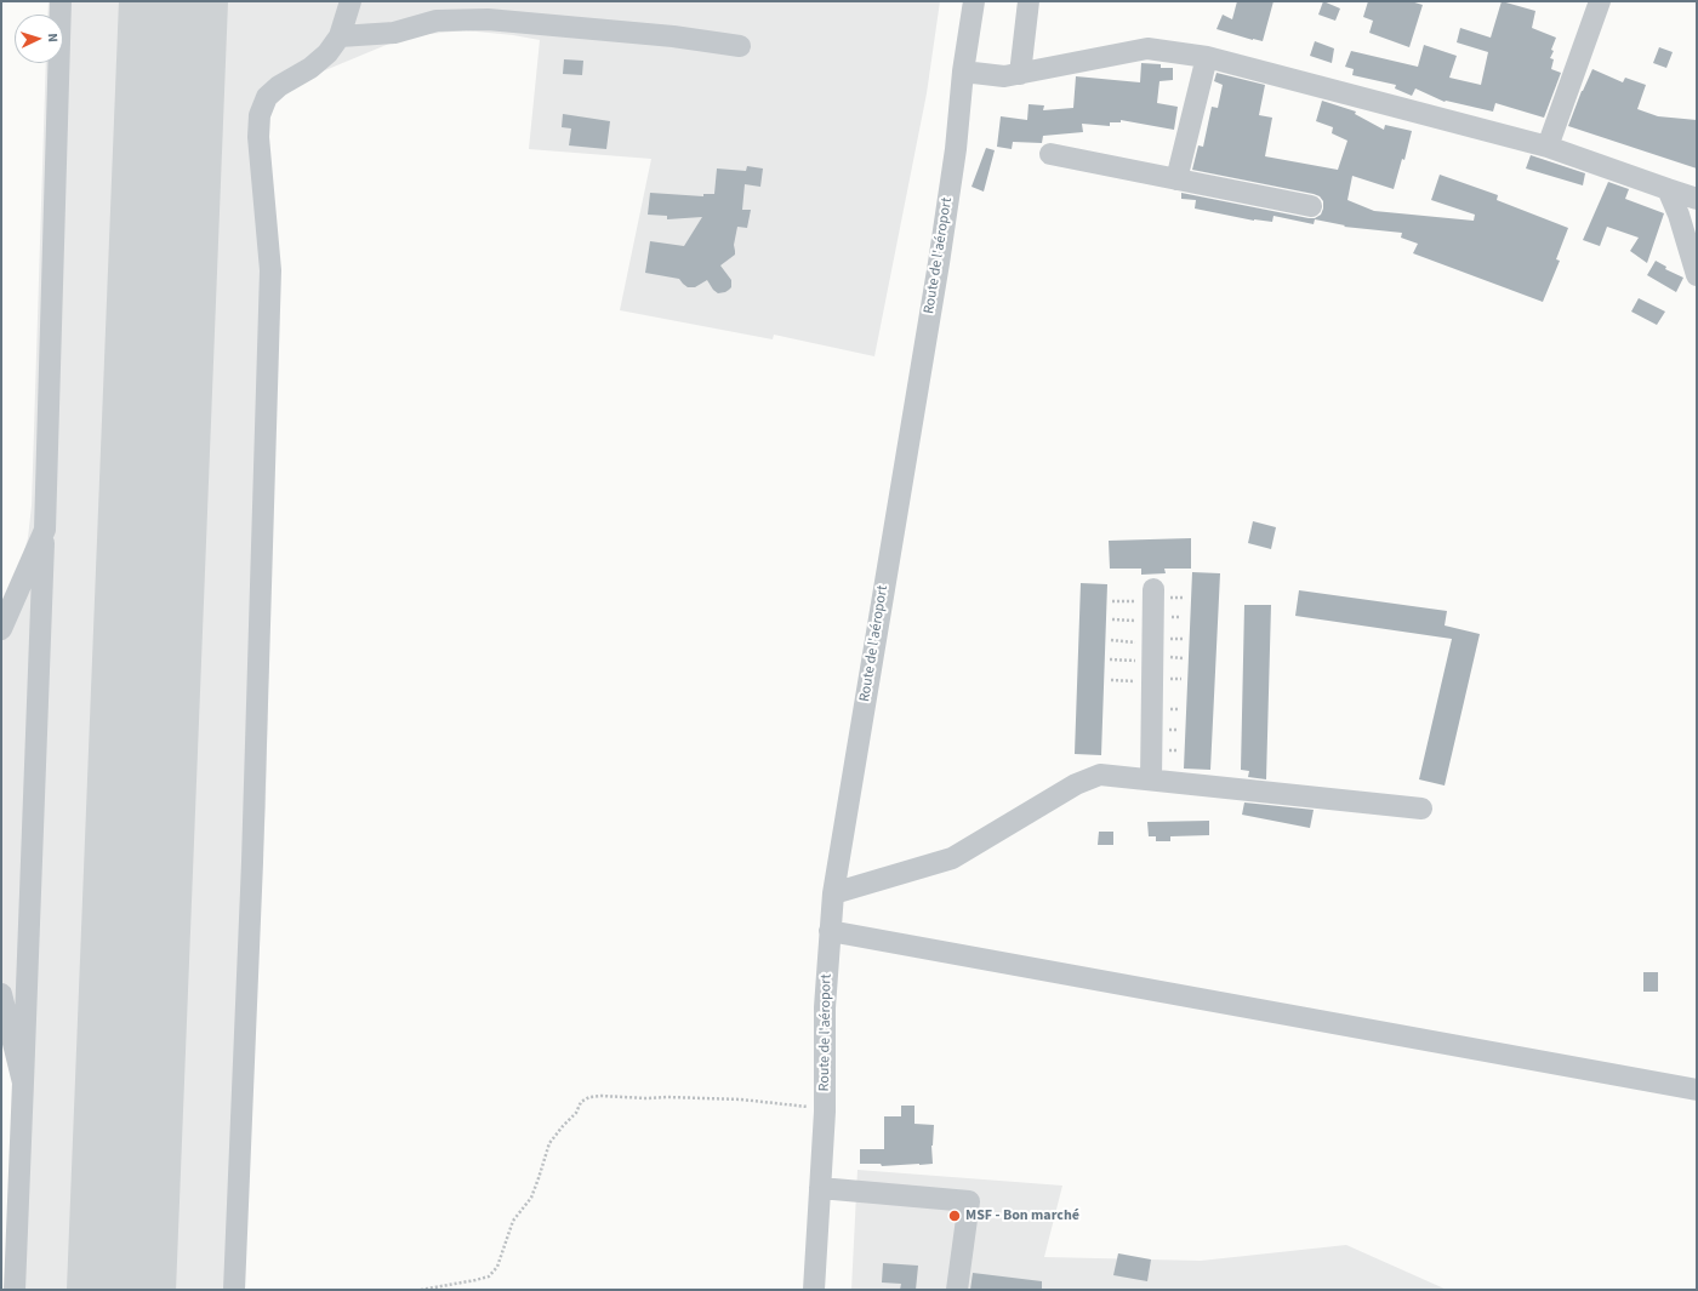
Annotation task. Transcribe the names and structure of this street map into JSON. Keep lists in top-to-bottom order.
{
  "streets": {
    "street": ["Route de l'aéroport"]
  },
  "places": ["MSF - Bon marché"],
  "north": "right"
}
